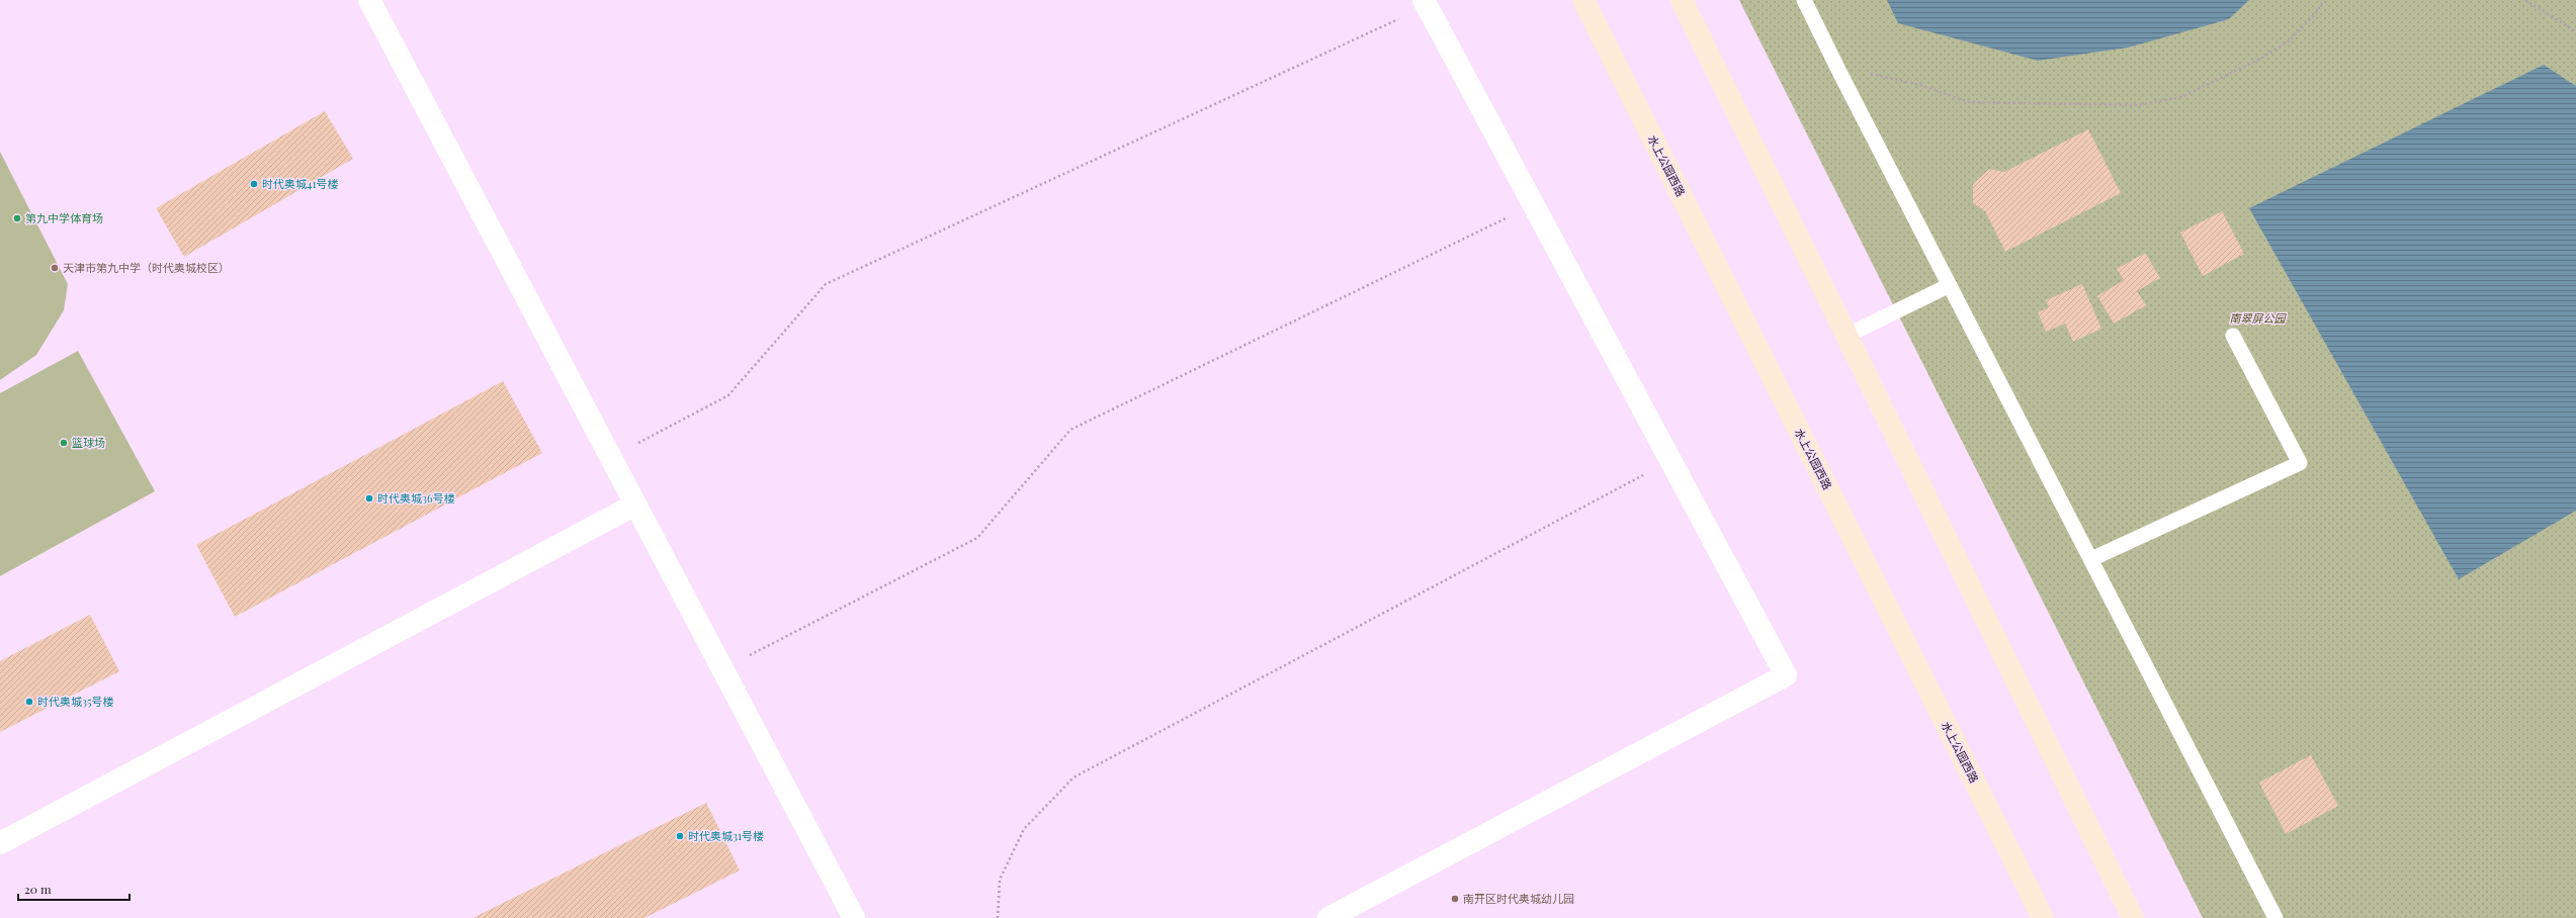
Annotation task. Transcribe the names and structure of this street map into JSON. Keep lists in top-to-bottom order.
{
  "streets": {
    "main road": ["水上公园西路"]
  },
  "parks": ["南翠屏公园"],
  "places": [
    "时代奥城41号楼",
    "第九中学体育场",
    "天津市第九中学（时代奥城校区）",
    "篮球场",
    "时代奥城36号楼",
    "时代奥城35号楼",
    "时代奥城31号楼",
    "南开区时代奥城幼儿园"
  ],
  "scale_bar": "20 m"
}
